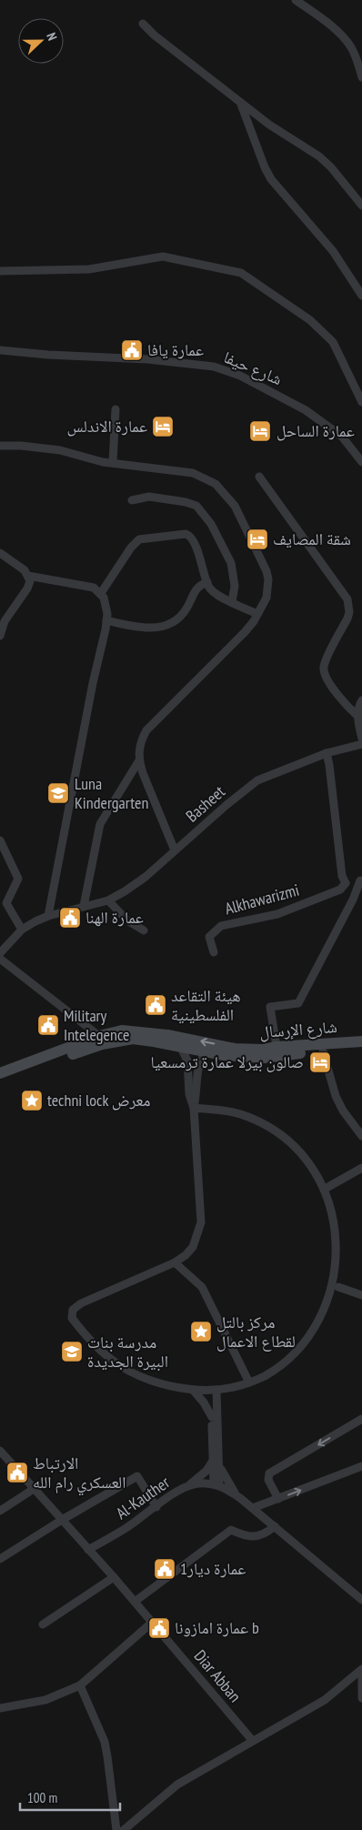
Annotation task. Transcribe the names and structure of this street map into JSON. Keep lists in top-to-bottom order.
{
  "streets": {
    "main road": ["شارع الإرسال"],
    "street": [
      "شارع حيفا",
      "Basheet",
      "Alkhawarizmi",
      "Al-Kauther",
      "Diar Abban"
    ]
  },
  "crossings": [
    ["Al-Kauther", "Diar Abban"]
  ],
  "places": {
    "public building": [
      "عمارة يافا",
      "عمارة الهنا",
      "هيئة التقاعد الفلسطينية",
      "Military Intelegence",
      "الارتباط العسكري رام الله",
      "عمارة ديار1",
      "عمارة امازونا b"
    ],
    "hotel": [
      "عمارة الاندلس",
      "عمارة الساحل",
      "شقة المصايف",
      "صالون بيرلا عمارة ترمسعيا"
    ],
    "school or university": ["Luna Kindergarten", "مدرسة بنات البيرة الجديدة"],
    "place": ["techni lock معرض", "مركز بالتل لقطاع الاعمال"]
  },
  "scale_bar": "100 m",
  "north": "right"
}
